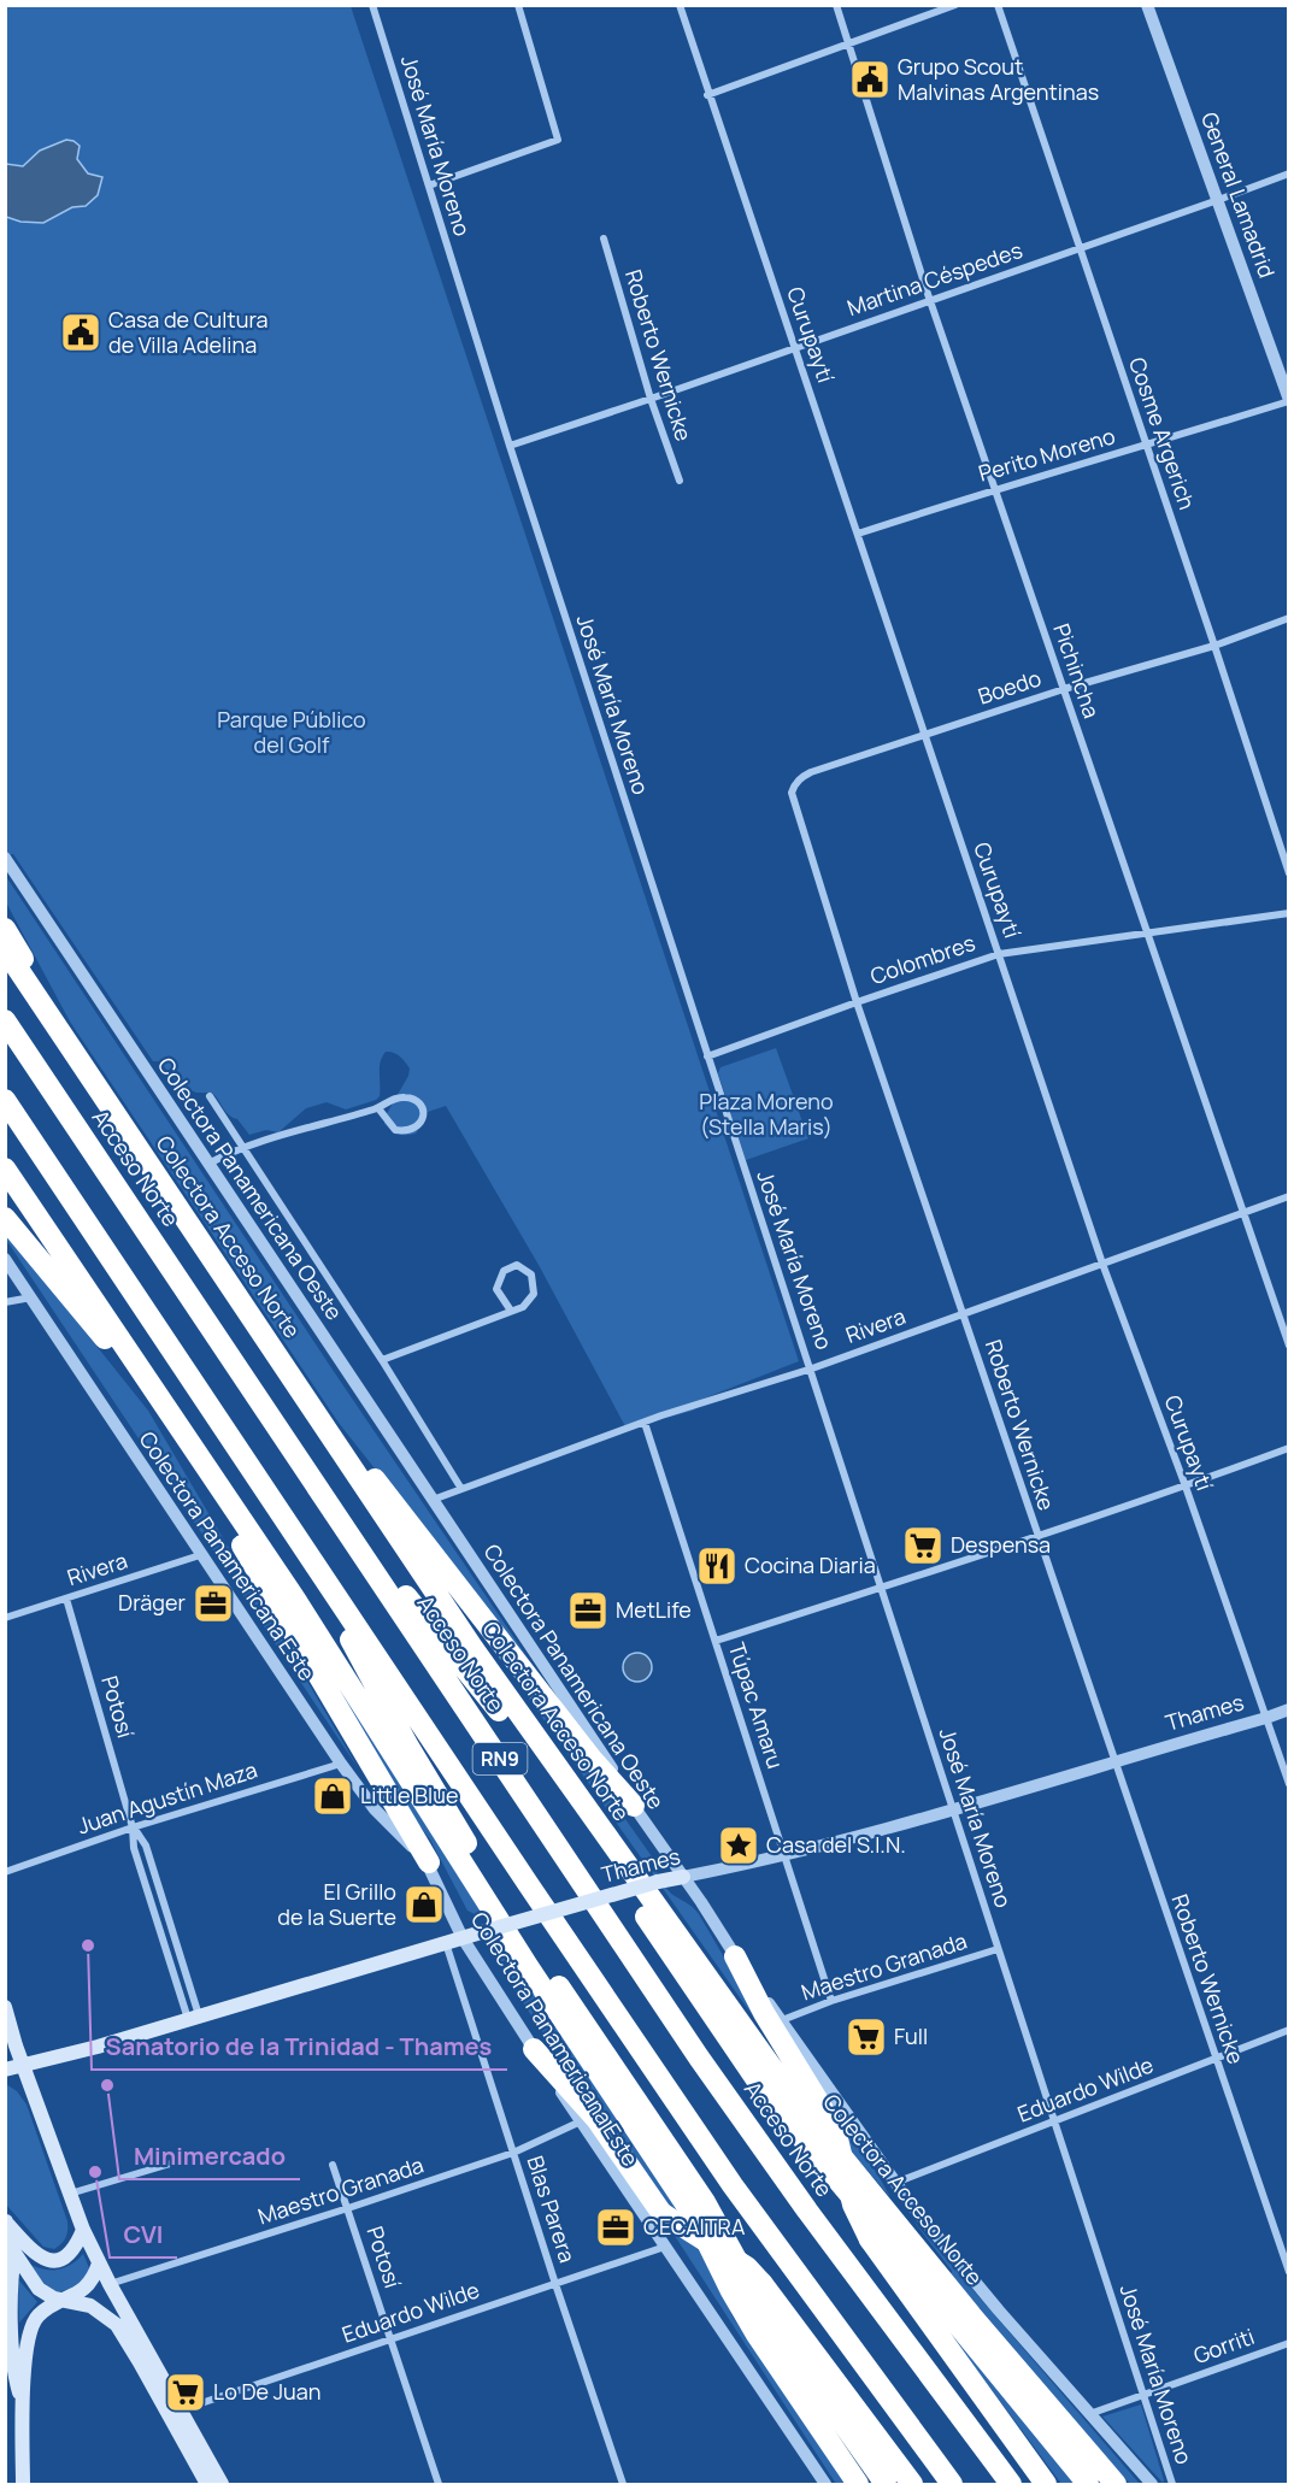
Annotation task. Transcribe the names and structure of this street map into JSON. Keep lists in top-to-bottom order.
{
  "streets": {
    "highway": ["Acceso Norte", "Colectora Acceso Norte", "RN9"],
    "main road": ["Thames"],
    "street": [
      "José María Moreno",
      "General Lamadrid",
      "Martina Céspedes",
      "Curupaytí",
      "Roberto Wernicke",
      "Cosme Argerich",
      "Perito Moreno",
      "Pichincha",
      "Boedo",
      "Colombres",
      "Colectora Panamericana Oeste",
      "Rivera",
      "Colectora Panamericana Este",
      "Túpac Amaru",
      "Potosí",
      "Juan Agustín Maza",
      "Maestro Granada",
      "Eduardo Wilde",
      "Blas Parera",
      "Gorriti"
    ]
  },
  "crossings": [
    ["José María Moreno", "Martina Céspedes"],
    ["José María Moreno", "Colombres"],
    ["José María Moreno", "Rivera"],
    ["José María Moreno", "Thames"],
    ["José María Moreno", "Maestro Granada"],
    ["José María Moreno", "Eduardo Wilde"],
    ["José María Moreno", "Gorriti"],
    ["General Lamadrid", "Martina Céspedes"],
    ["General Lamadrid", "Perito Moreno"],
    ["Martina Céspedes", "Curupaytí"],
    ["Martina Céspedes", "Roberto Wernicke"],
    ["Martina Céspedes", "Cosme Argerich"],
    ["Martina Céspedes", "Pichincha"],
    ["Curupaytí", "Perito Moreno"],
    ["Curupaytí", "Boedo"],
    ["Curupaytí", "Colombres"],
    ["Curupaytí", "Rivera"],
    ["Curupaytí", "Thames"],
    ["Roberto Wernicke", "Boedo"],
    ["Roberto Wernicke", "Colombres"],
    ["Roberto Wernicke", "Rivera"],
    ["Roberto Wernicke", "Thames"],
    ["Roberto Wernicke", "Eduardo Wilde"],
    ["Cosme Argerich", "Perito Moreno"],
    ["Cosme Argerich", "Boedo"],
    ["Perito Moreno", "Pichincha"],
    ["Pichincha", "Boedo"],
    ["Pichincha", "Colombres"],
    ["Pichincha", "Rivera"],
    ["Colectora Panamericana Oeste", "Rivera"],
    ["Colectora Panamericana Oeste", "Thames"],
    ["Colectora Panamericana Oeste", "Maestro Granada"],
    ["Colectora Panamericana Oeste", "Eduardo Wilde"],
    ["Colectora Panamericana Oeste", "Gorriti"],
    ["Rivera", "Colectora Panamericana Este"],
    ["Rivera", "Túpac Amaru"],
    ["Rivera", "Potosí"],
    ["Colectora Panamericana Este", "Thames"],
    ["Colectora Panamericana Este", "Juan Agustín Maza"],
    ["Colectora Panamericana Este", "Maestro Granada"],
    ["Colectora Panamericana Este", "Eduardo Wilde"],
    ["Túpac Amaru", "Thames"],
    ["Túpac Amaru", "Maestro Granada"],
    ["Potosí", "Thames"],
    ["Potosí", "Juan Agustín Maza"],
    ["Potosí", "Maestro Granada"],
    ["Potosí", "Eduardo Wilde"],
    ["Thames", "Blas Parera"],
    ["Maestro Granada", "Blas Parera"],
    ["Eduardo Wilde", "Blas Parera"]
  ],
  "parks": ["Parque Público del Golf", "Plaza Moreno (Stella Maris)"],
  "places": {
    "public building": ["Grupo Scout Malvinas Argentinas", "Casa de Cultura de Villa Adelina"],
    "supermarket": ["Despensa", "Full", "Lo De Juan"],
    "restaurant": ["Cocina Diaria"],
    "office": ["Dräger", "MetLife", "CECAITRA"],
    "shop": ["Little Blue", "El Grillo de la Suerte"],
    "place": ["Casa del S.I.N."],
    "other": ["Sanatorio de la Trinidad - Thames", "Minimercado", "CVI"]
  }
}
